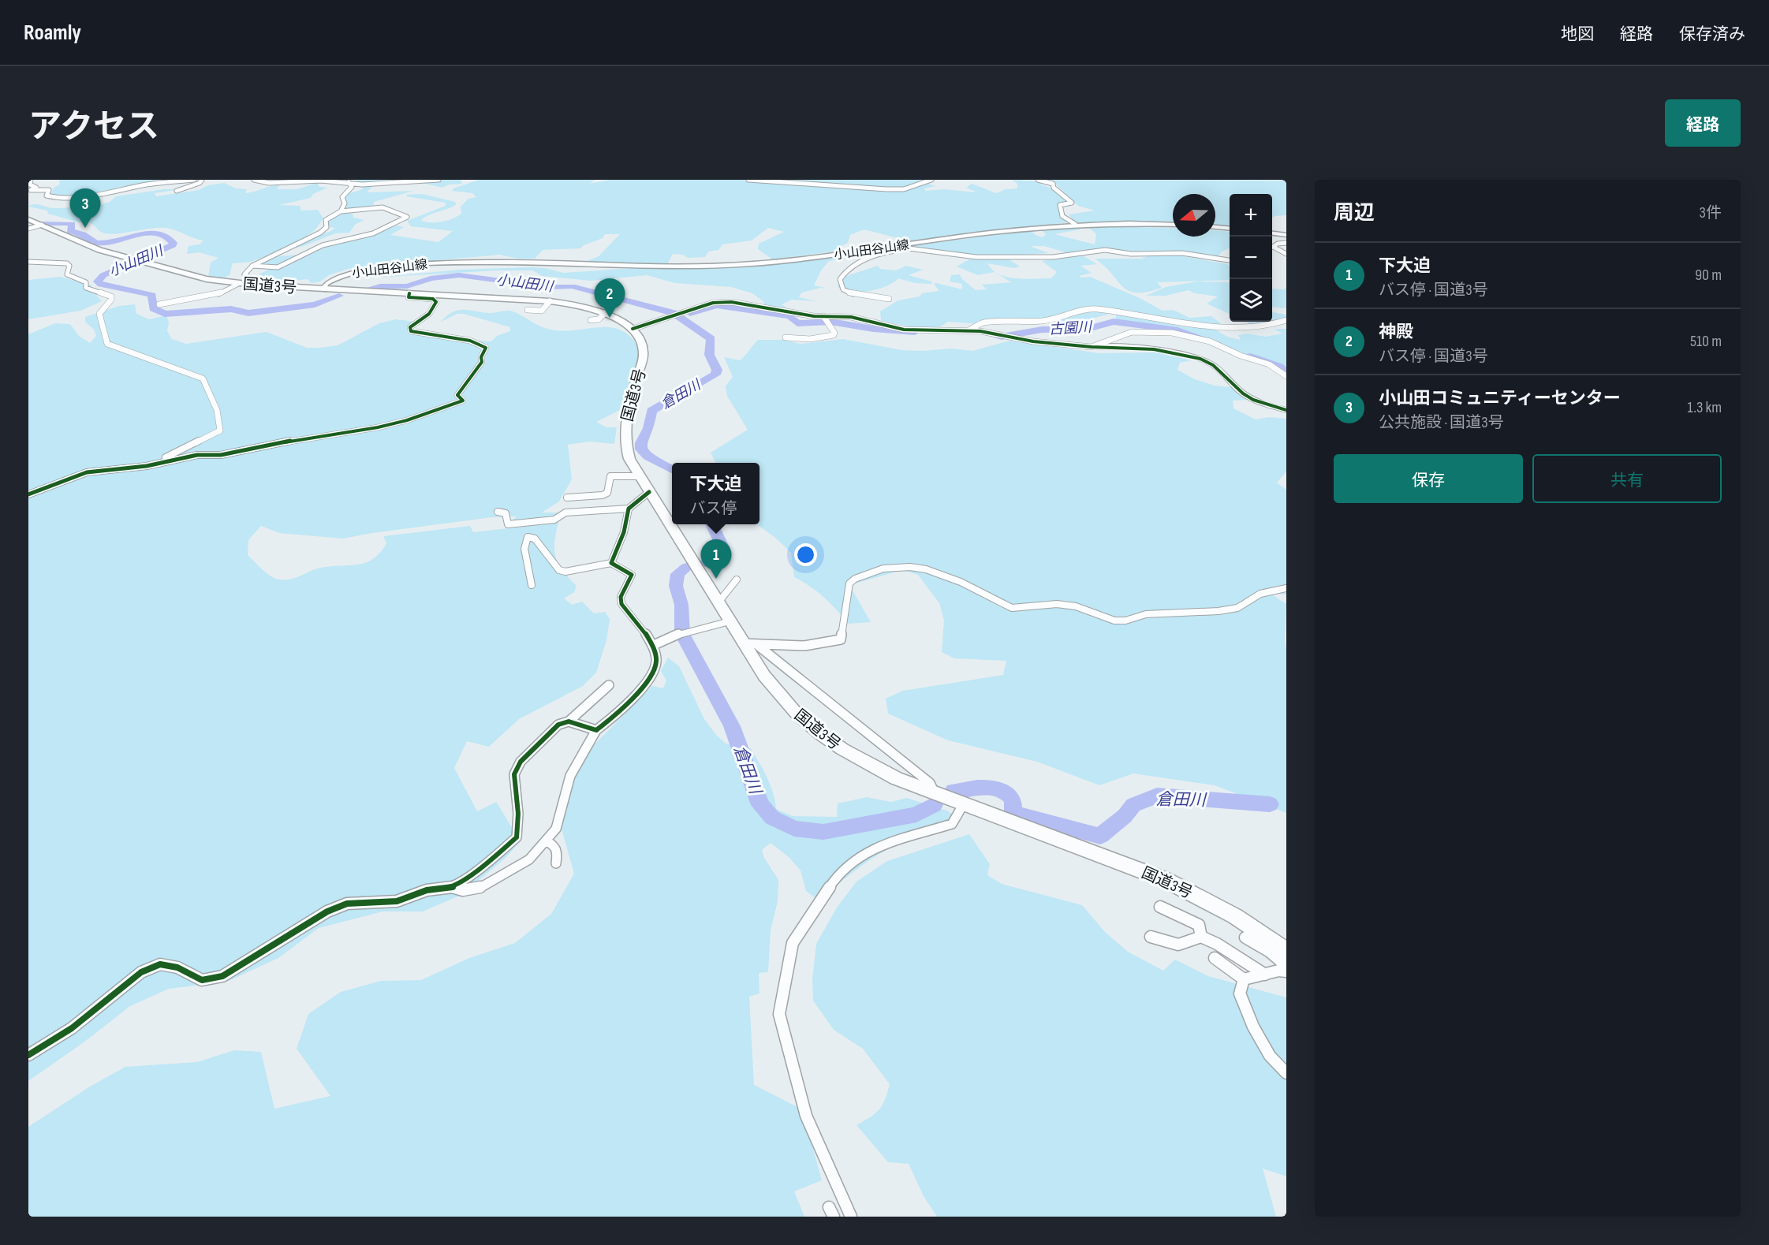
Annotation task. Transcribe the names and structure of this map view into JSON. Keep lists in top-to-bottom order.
{
  "streets": {
    "highway": ["国道3号"],
    "main road": ["小山田谷山線"]
  },
  "crossings": [
    ["小山田谷山線", "国道3号"]
  ],
  "water": ["小山田川", "古園川", "倉田川"],
  "north": "left",
  "page": {
    "header": "Roamly",
    "nav": ["地図", "経路", "保存済み"],
    "title": "アクセス",
    "buttons": [
      "経路",
      ["保存", "共有"]
    ],
    "heading": ["周辺", "3件"],
    "pins": ["3", "2", "1"],
    "map_buttons": ["+", "−"],
    "list": [
      {
        "mark": "1",
        "name": "下大迫",
        "note": "バス停 · 国道3号",
        "value": "90 m"
      },
      {
        "mark": "2",
        "name": "神殿",
        "note": "バス停 · 国道3号",
        "value": "510 m"
      },
      {
        "mark": "3",
        "name": "小山田コミュニティーセンター",
        "note": "公共施設 · 国道3号",
        "value": "1.3 km"
      }
    ],
    "popup": ["下大迫", "バス停"]
  }
}
